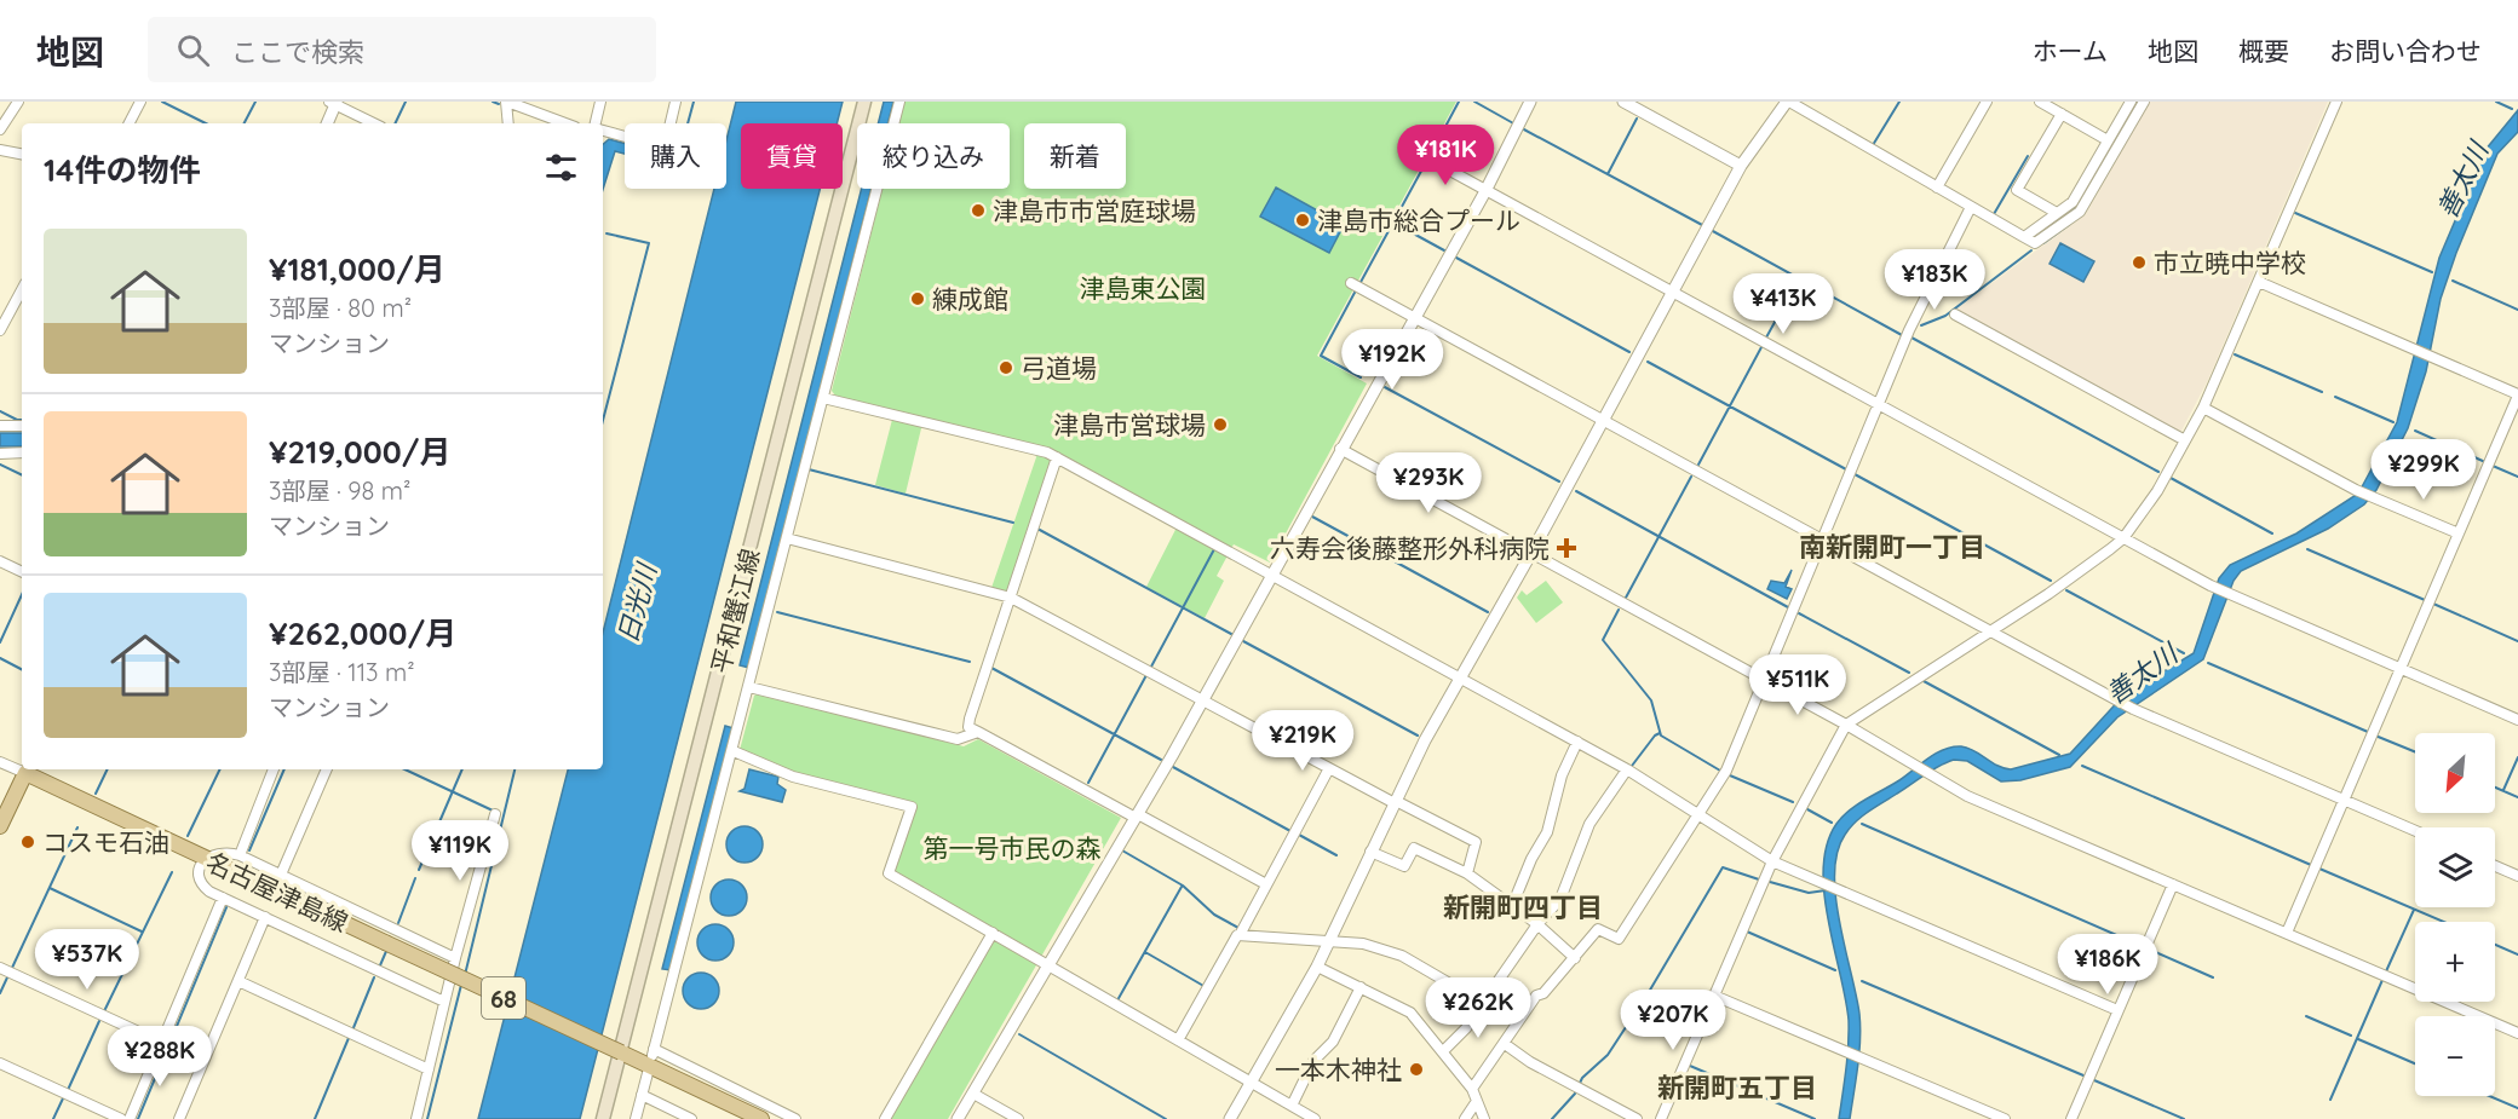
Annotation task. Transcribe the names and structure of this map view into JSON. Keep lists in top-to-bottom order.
{
  "streets": {
    "main road": ["平和蟹江線", "名古屋津島線", "68"]
  },
  "crossings": [
    ["平和蟹江線", "名古屋津島線"],
    ["平和蟹江線", "68"],
    ["名古屋津島線", "68"]
  ],
  "districts": ["南新開町一丁目", "新開町四丁目", "新開町五丁目"],
  "water": ["善太川", "日光川"],
  "parks": ["津島東公園", "第一号市民の森"],
  "places": {
    "other": [
      "津島市市営庭球場",
      "津島市総合プール",
      "市立暁中学校",
      "練成館",
      "弓道場",
      "津島市営球場",
      "コスモ石油",
      "一本木神社"
    ],
    "health": ["六寿会後藤整形外科病院"]
  },
  "north": "bottom left",
  "page": {
    "header": "地図",
    "search": "ここで検索",
    "nav": [
      "ホーム",
      "地図",
      "概要",
      "お問い合わせ"
    ],
    "chip": [
      "購入",
      "賃貸",
      "絞り込み",
      "新着"
    ],
    "heading": "14件の物件",
    "price": [
      "¥181K",
      "¥183K",
      "¥413K",
      "¥192K",
      "¥299K",
      "¥293K",
      "¥511K",
      "¥219K",
      "¥119K",
      "¥537K",
      "¥186K",
      "¥262K",
      "¥207K",
      "¥288K"
    ],
    "list": [
      {
        "name": "¥181,000/月",
        "note": "3部屋 · 80 m² · マンション"
      },
      {
        "name": "¥219,000/月",
        "note": "3部屋 · 98 m² · マンション"
      },
      {
        "name": "¥262,000/月",
        "note": "3部屋 · 113 m² · マンション"
      }
    ],
    "map_buttons": ["+", "−"]
  }
}
